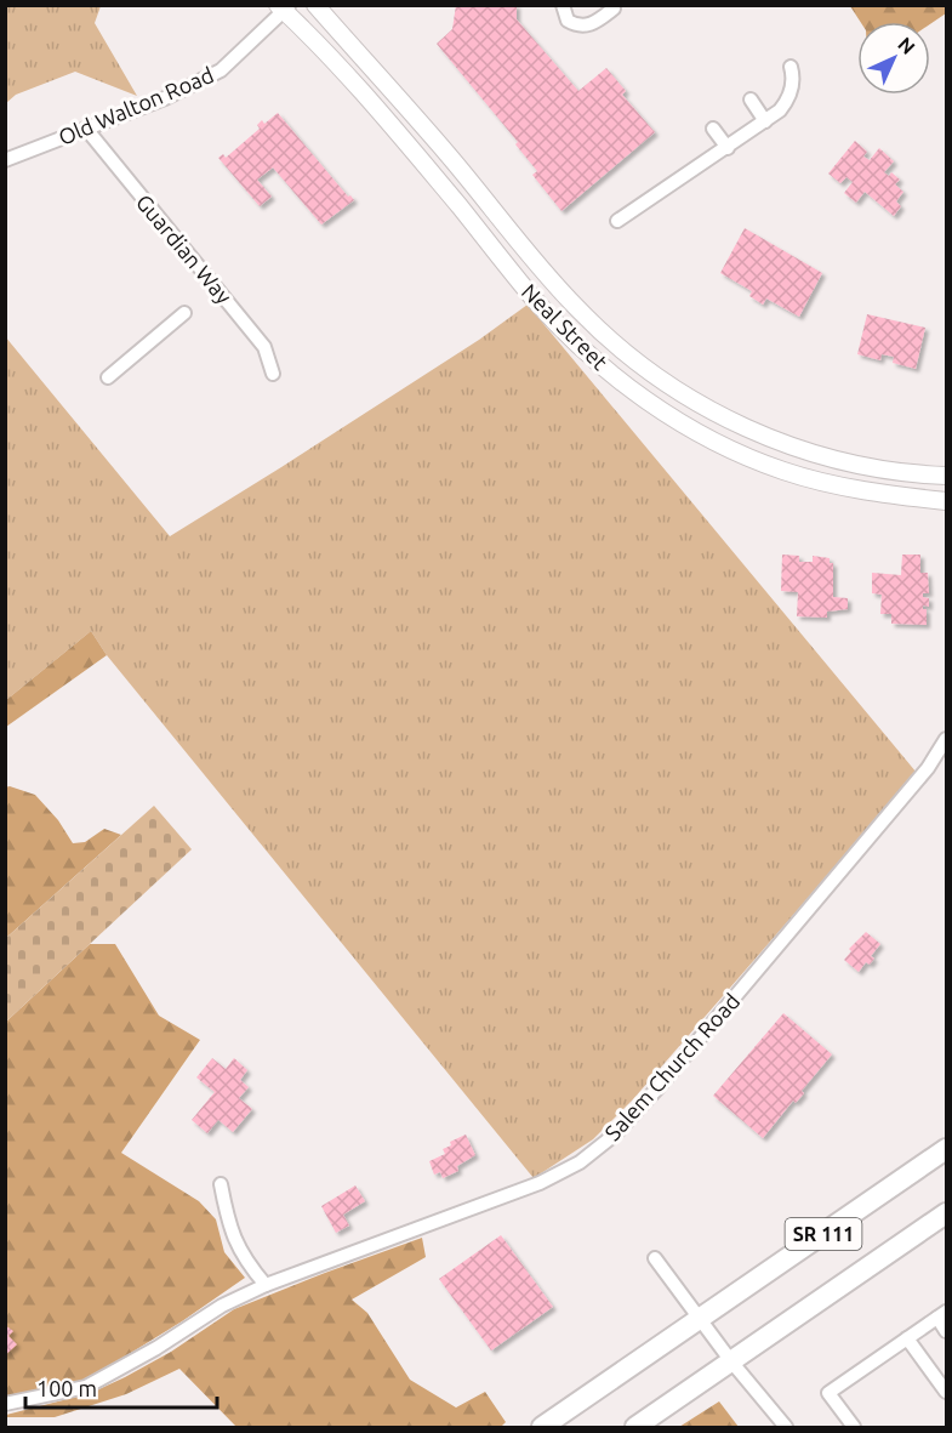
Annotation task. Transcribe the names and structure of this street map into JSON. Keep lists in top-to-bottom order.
{
  "streets": {
    "highway": ["SR 111"],
    "main road": ["Neal Street"],
    "street": ["Old Walton Road", "Guardian Way", "Salem Church Road"]
  },
  "crossings": [
    ["Old Walton Road", "Guardian Way"],
    ["Old Walton Road", "Neal Street"]
  ],
  "scale_bar": "100 m",
  "north": "top right"
}
